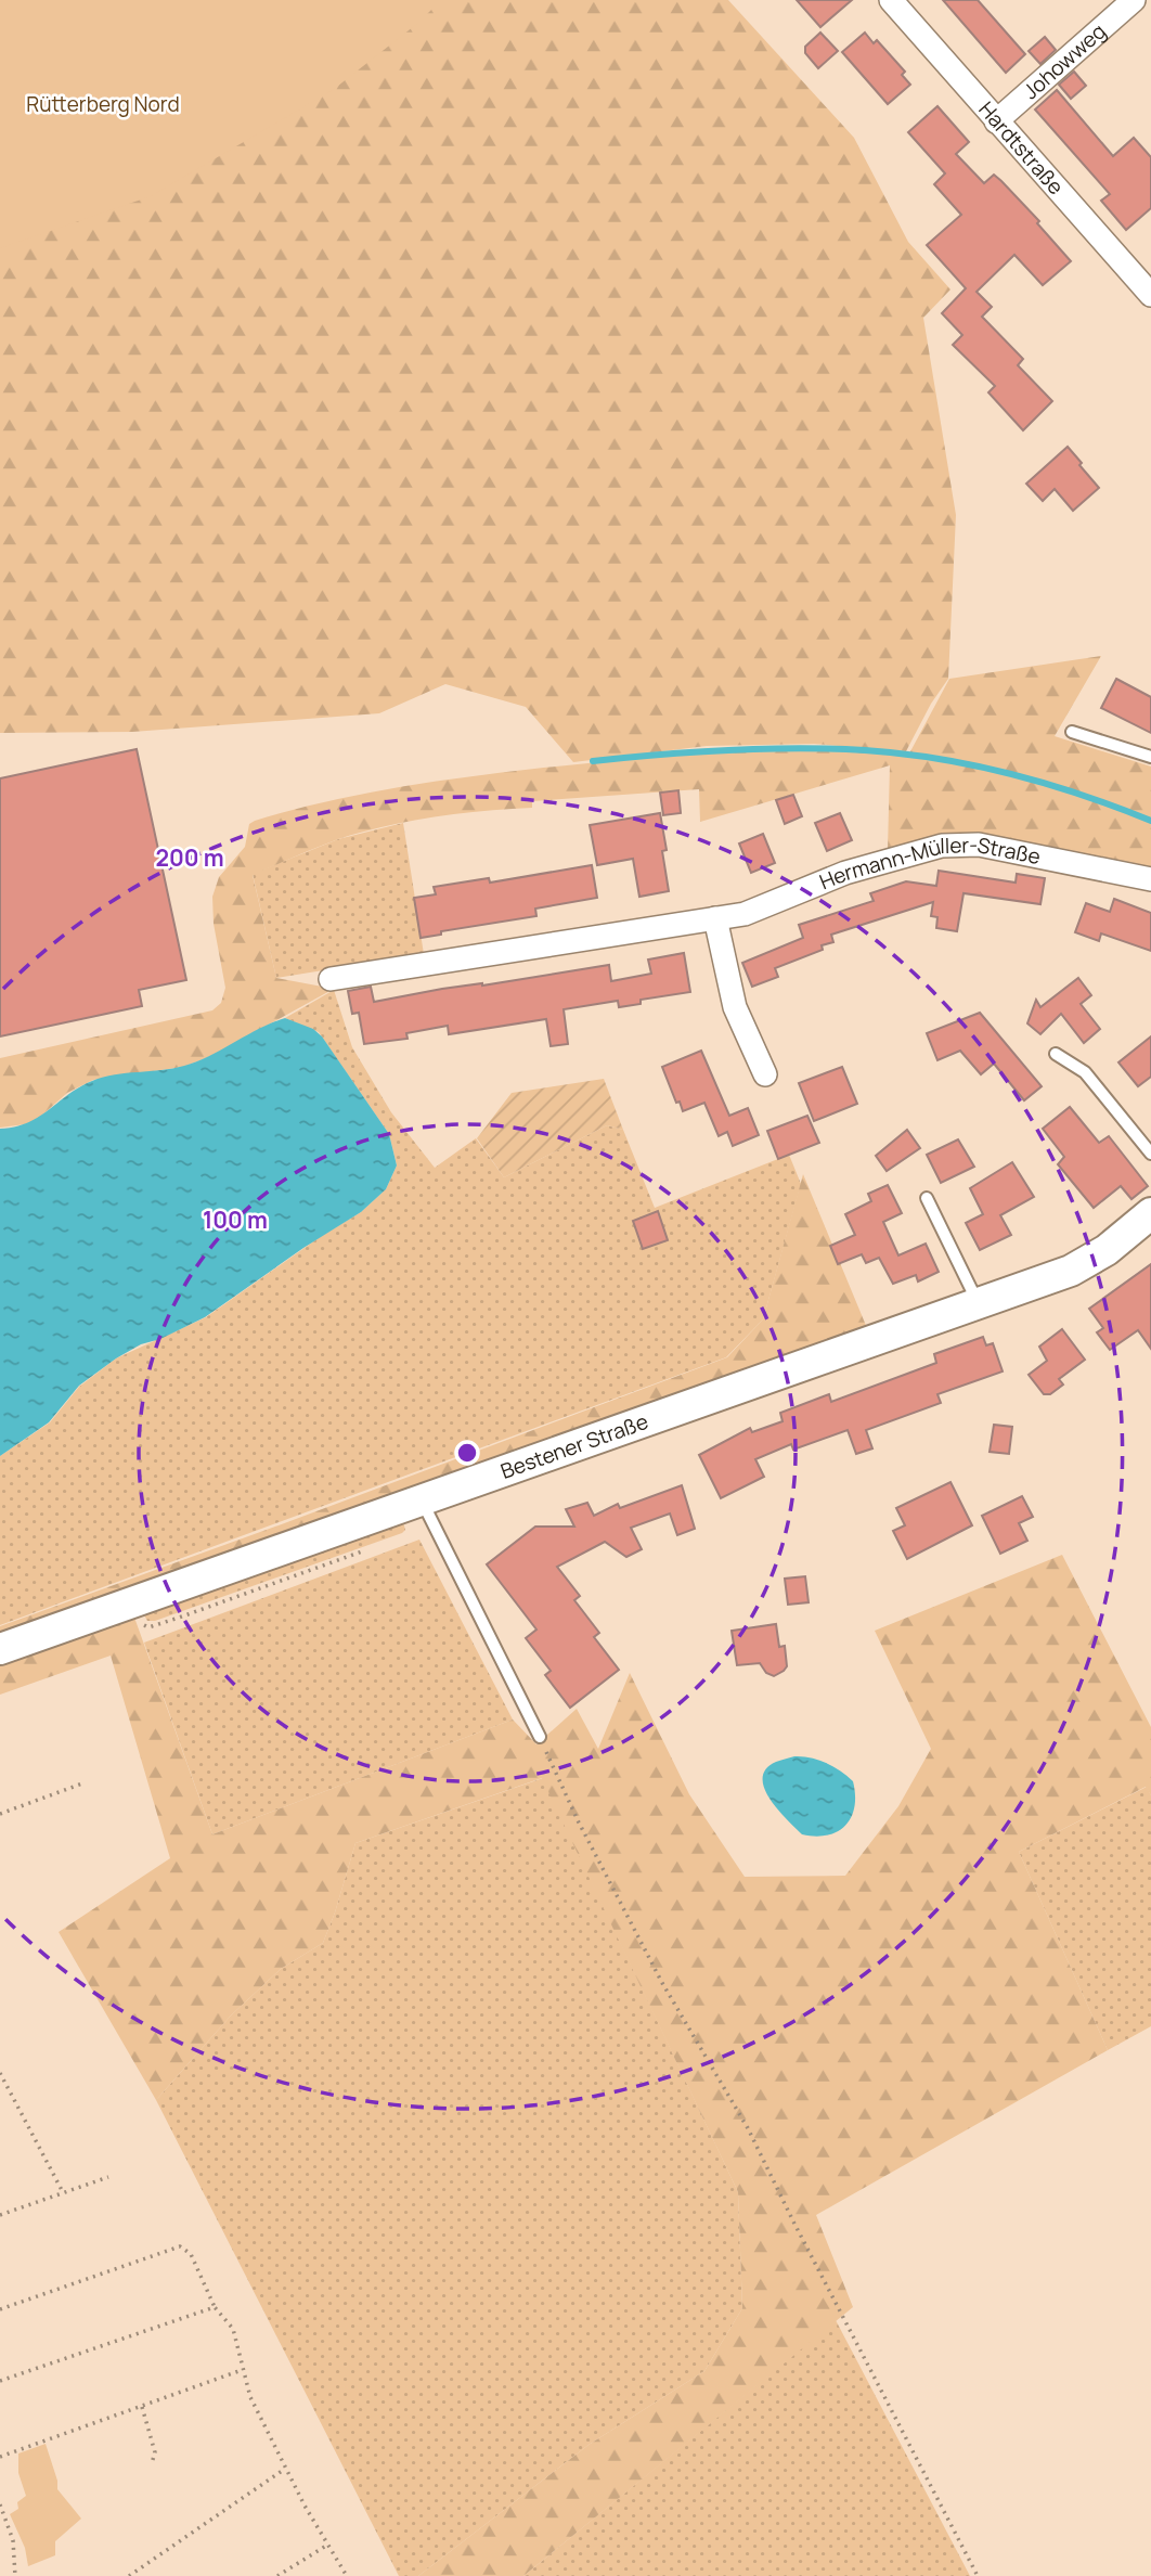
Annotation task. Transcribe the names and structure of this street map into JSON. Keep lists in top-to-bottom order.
{
  "streets": {
    "street": [
      "Johowweg",
      "Hardtstraße",
      "Hermann-Müller-Straße",
      "Bestener Straße"
    ]
  },
  "crossings": [
    ["Johowweg", "Hardtstraße"]
  ],
  "parks": ["Rütterberg Nord"],
  "rings": ["200 m", "100 m"]
}
